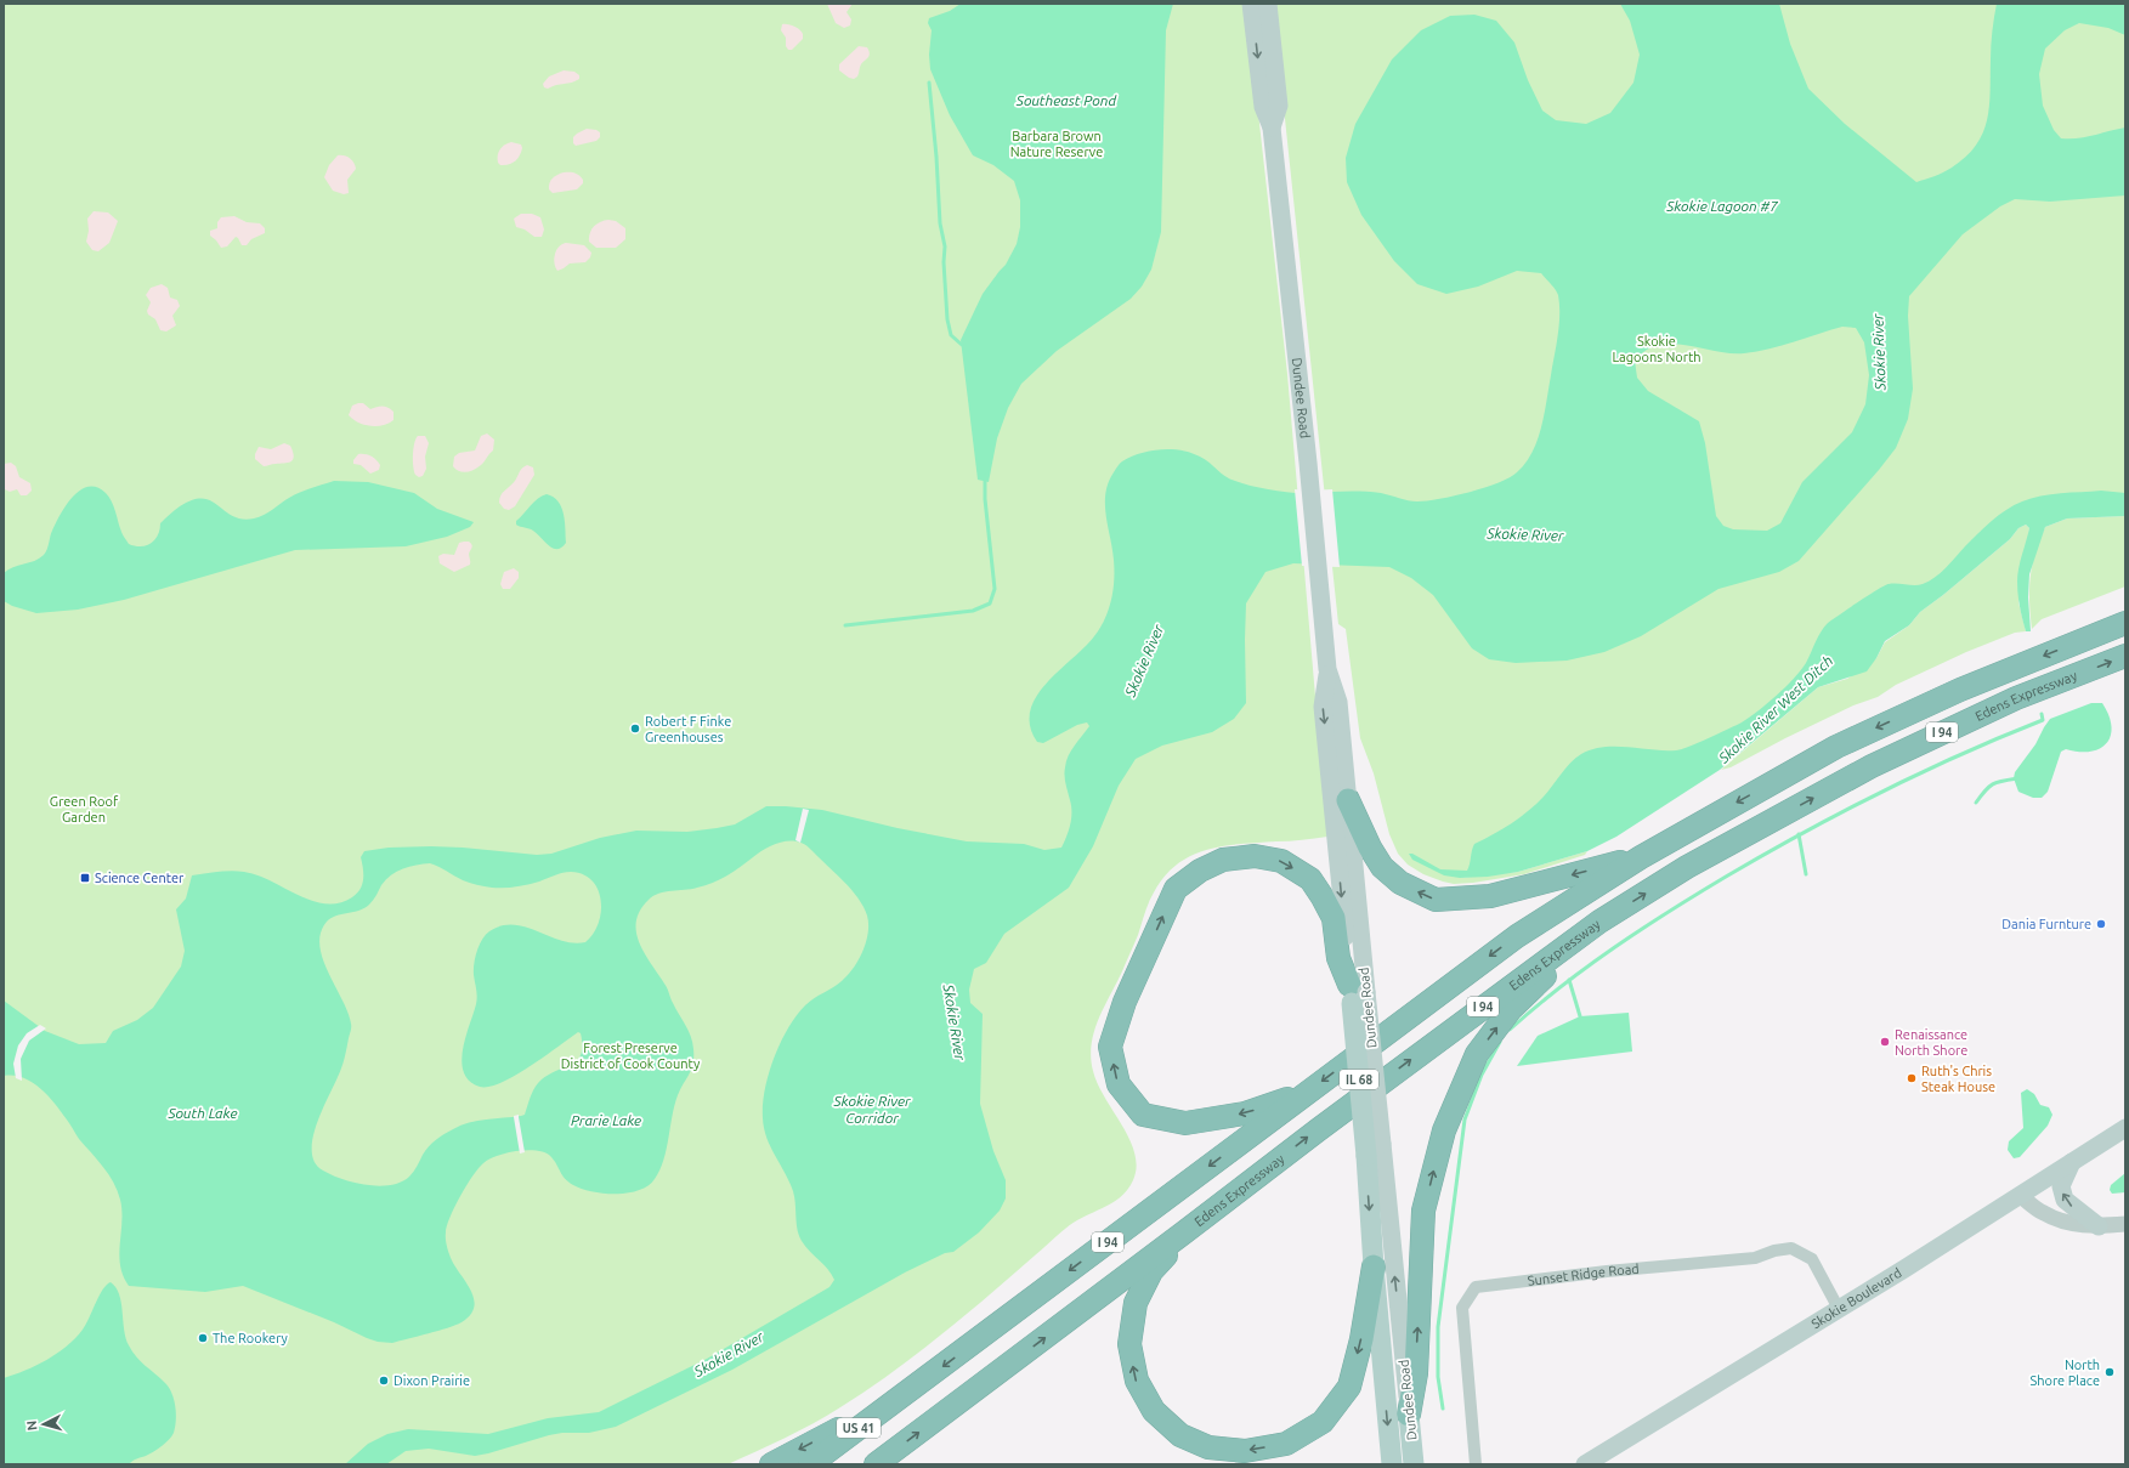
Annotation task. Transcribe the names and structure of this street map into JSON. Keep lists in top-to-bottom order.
{
  "streets": {
    "highway": ["Edens Expressway", "I 94", "US 41"],
    "main road": ["Dundee Road", "IL 68", "Skokie Boulevard"],
    "street": ["Sunset Ridge Road"]
  },
  "crossings": [
    ["I 94", "US 41"],
    ["Sunset Ridge Road", "Skokie Boulevard"]
  ],
  "water": [
    "Southeast Pond",
    "Skokie Lagoon #7",
    "Skokie River",
    "Skokie River West Ditch",
    "Skokie River Corridor",
    "South Lake",
    "Prarie Lake"
  ],
  "parks": [
    "Barbara Brown Nature Reserve",
    "Skokie Lagoons North",
    "Green Roof Garden",
    "Forest Preserve District of Cook County"
  ],
  "places": {
    "other": [
      "Robert F Finke Greenhouses",
      "Dania Furnture",
      "Renaissance North Shore",
      "Ruth's Chris Steak House",
      "The Rookery",
      "North Shore Place",
      "Dixon Prairie"
    ],
    "transit": ["Science Center"]
  },
  "north": "left"
}
